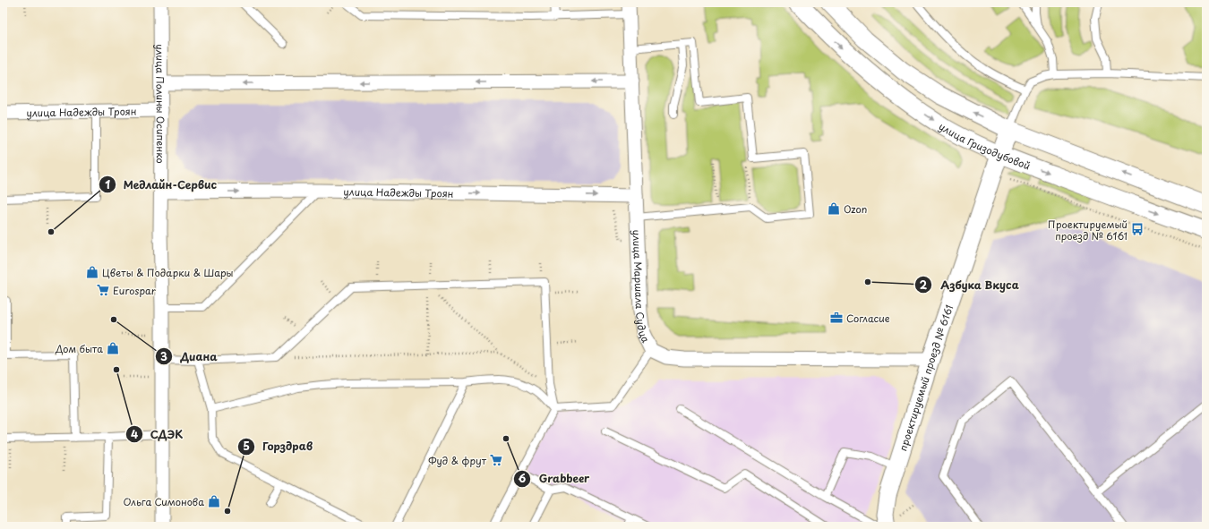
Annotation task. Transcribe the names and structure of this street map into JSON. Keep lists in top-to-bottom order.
{
  "streets": {
    "street": [
      "улица Полины Осипенко",
      "улица Надежды Троян",
      "улица Гризодубовой",
      "улица Маршала Судца",
      "проектируемый проезд № 6161"
    ]
  },
  "crossings": [
    ["улица Полины Осипенко", "улица Надежды Троян"],
    ["улица Надежды Троян", "улица Маршала Судца"],
    ["улица Гризодубовой", "проектируемый проезд № 6161"],
    ["улица Маршала Судца", "проектируемый проезд № 6161"]
  ],
  "places": {
    "shop": [
      "Ozon",
      "Цветы & Подарки & Шары",
      "Дом быта",
      "Ольга Симонова"
    ],
    "bus stop": ["Проектируемый проезд № 6161"],
    "other": [
      "Медлайн-Сервис",
      "Азбука Вкуса",
      "Диана",
      "СДЭК",
      "Grabbeer",
      "Горздрав"
    ],
    "supermarket": ["Eurospar", "Фуд & фрут"],
    "office": ["Согласие"]
  }
}
